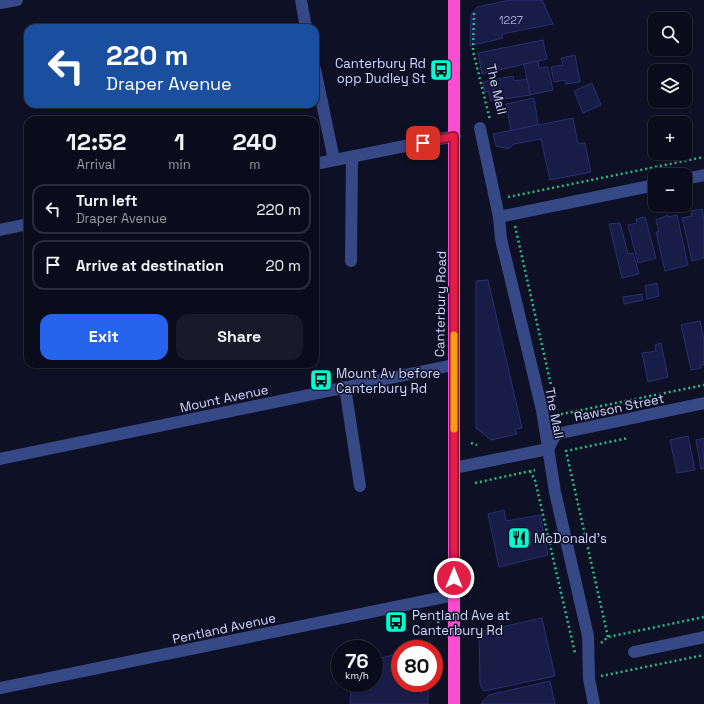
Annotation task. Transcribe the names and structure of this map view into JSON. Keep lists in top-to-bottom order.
{
  "streets": {
    "highway": ["Canterbury Road"],
    "street": [
      "The Mall",
      "Mount Avenue",
      "Rawson Street",
      "Pentland Avenue"
    ]
  },
  "crossings": [
    ["The Mall", "Rawson Street"],
    ["Canterbury Road", "Mount Avenue"],
    ["Canterbury Road", "Pentland Avenue"]
  ],
  "places": {
    "bus stop": ["Canterbury Rd opp Dudley St", "Mount Av before Canterbury Rd", "Pentland Ave at Canterbury Rd"],
    "restaurant": ["McDonald's"]
  },
  "house_numbers": ["1227"],
  "page": {
    "map_buttons": ["+", "−"],
    "turn": ["220 m", "Draper Avenue"],
    "eta": [
      "12:52",
      "Arrival",
      "1",
      "min",
      "240",
      "m"
    ],
    "list": [
      {
        "name": "Turn left",
        "note": "Draper Avenue",
        "value": "220 m"
      },
      {
        "name": "Arrive at destination",
        "value": "20 m"
      }
    ],
    "buttons": ["Exit", "Share"],
    "speed": "76 km/h",
    "limit": "80"
  }
}
